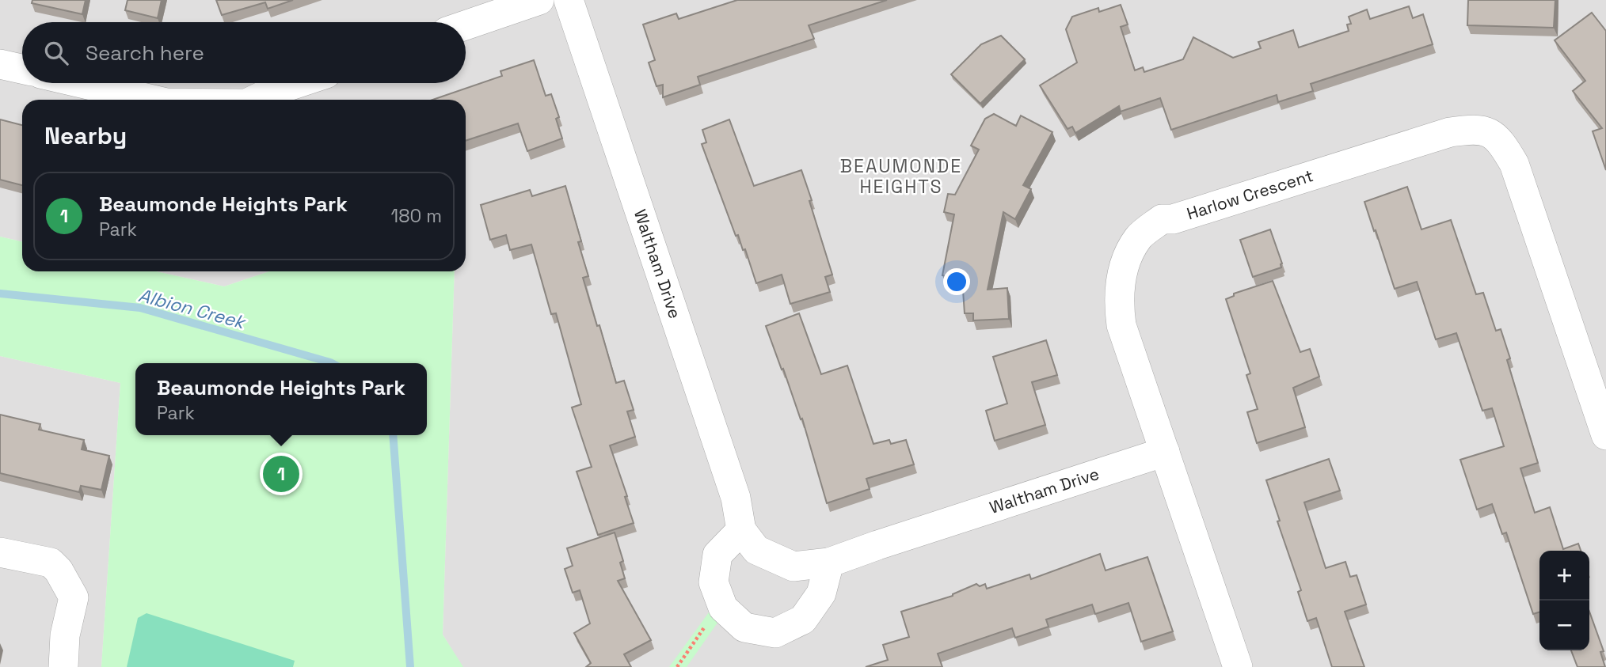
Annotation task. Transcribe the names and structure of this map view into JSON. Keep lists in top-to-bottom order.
{
  "streets": {
    "street": ["Harlow Crescent", "Waltham Drive"]
  },
  "crossings": [
    ["Harlow Crescent", "Waltham Drive"]
  ],
  "districts": ["BEAUMONDE HEIGHTS"],
  "water": ["Albion Creek"],
  "page": {
    "search": "Search here",
    "heading": "Nearby",
    "list": [
      {
        "mark": "1",
        "name": "Beaumonde Heights Park",
        "note": "Park",
        "value": "180 m"
      }
    ],
    "popup": ["Beaumonde Heights Park", "Park"],
    "pins": "1",
    "map_buttons": ["+", "−"]
  }
}
